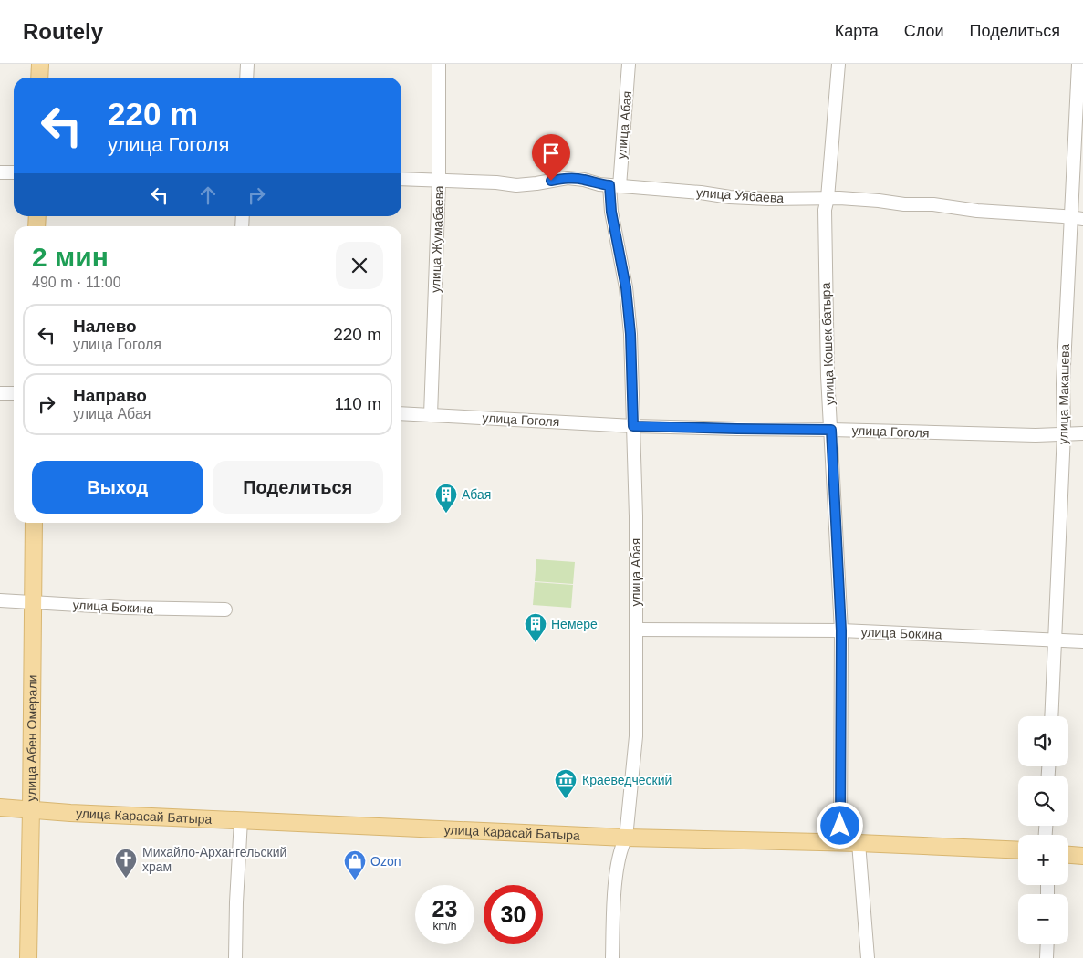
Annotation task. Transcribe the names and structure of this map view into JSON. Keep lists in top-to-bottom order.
{
  "streets": {
    "main road": ["улица Абен Омерали", "улица Карасай Батыра"],
    "street": [
      "улица Абая",
      "улица Уябаева",
      "улица Жумабаева",
      "улица Кошек батыра",
      "улица Макашева",
      "улица Гоголя",
      "улица Бокина"
    ]
  },
  "crossings": [
    ["улица Абая", "улица Уябаева"],
    ["улица Абая", "улица Гоголя"],
    ["улица Абая", "улица Бокина"],
    ["улица Абая", "улица Карасай Батыра"],
    ["улица Уябаева", "улица Жумабаева"],
    ["улица Уябаева", "улица Кошек батыра"],
    ["улица Уябаева", "улица Макашева"],
    ["улица Жумабаева", "улица Гоголя"],
    ["улица Кошек батыра", "улица Гоголя"],
    ["улица Кошек батыра", "улица Бокина"],
    ["улица Кошек батыра", "улица Карасай Батыра"],
    ["улица Макашева", "улица Гоголя"],
    ["улица Макашева", "улица Бокина"],
    ["улица Бокина", "улица Абен Омерали"],
    ["улица Абен Омерали", "улица Карасай Батыра"]
  ],
  "places": {
    "building": ["Абая", "Немере"],
    "museum": ["Краеведческий"],
    "church": ["Михайло-Архангельский храм"],
    "shop": ["Ozon"]
  },
  "page": {
    "header": "Routely",
    "nav": ["Карта", "Слои", "Поделиться"],
    "turn": ["220 m", "улица Гоголя"],
    "heading": ["2 мин", "490 m · 11:00"],
    "list": [
      {
        "name": "Налево",
        "note": "улица Гоголя",
        "value": "220 m"
      },
      {
        "name": "Направо",
        "note": "улица Абая",
        "value": "110 m"
      }
    ],
    "buttons": ["Выход", "Поделиться"],
    "map_buttons": ["+", "−"],
    "speed": "23 km/h",
    "limit": "30"
  }
}
